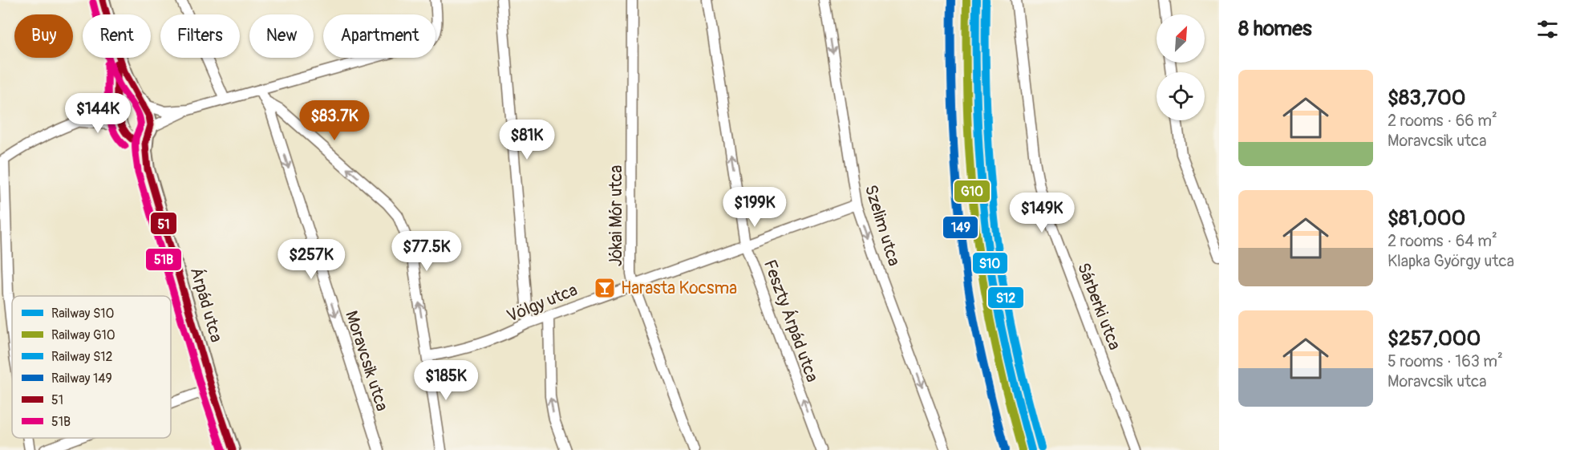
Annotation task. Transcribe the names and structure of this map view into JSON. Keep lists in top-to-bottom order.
{
  "streets": {
    "street": [
      "Jókai Mór utca",
      "Szelim utca",
      "Völgy utca",
      "Árpád utca",
      "Sárberki utca",
      "Feszty Árpád utca",
      "Moravcsik utca"
    ]
  },
  "crossings": [
    ["Jókai Mór utca", "Völgy utca"],
    ["Szelim utca", "Völgy utca"],
    ["Völgy utca", "Feszty Árpád utca"]
  ],
  "one_way": ["Szelim utca", "Feszty Árpád utca"],
  "places": {
    "bar": ["Harasta Kocsma"]
  },
  "lines": [
    "rail line S10",
    "rail line G10",
    "rail line S12",
    "rail line 149",
    "transit line 51",
    "transit line 51B"
  ],
  "legend": [
    "Railway S10",
    "Railway G10",
    "Railway S12",
    "Railway 149",
    "51",
    "51B"
  ],
  "north": "top right",
  "page": {
    "heading": "8 homes",
    "chip": [
      "Buy",
      "Rent",
      "Filters",
      "New",
      "Apartment"
    ],
    "list": [
      {
        "name": "$83,700",
        "note": "2 rooms · 66 m² · Moravcsik utca"
      },
      {
        "name": "$81,000",
        "note": "2 rooms · 64 m² · Klapka György utca"
      },
      {
        "name": "$257,000",
        "note": "5 rooms · 163 m² · Moravcsik utca"
      }
    ],
    "price": [
      "$144K",
      "$83.7K",
      "$81K",
      "$199K",
      "$149K",
      "$77.5K",
      "$257K",
      "$185K"
    ]
  }
}
